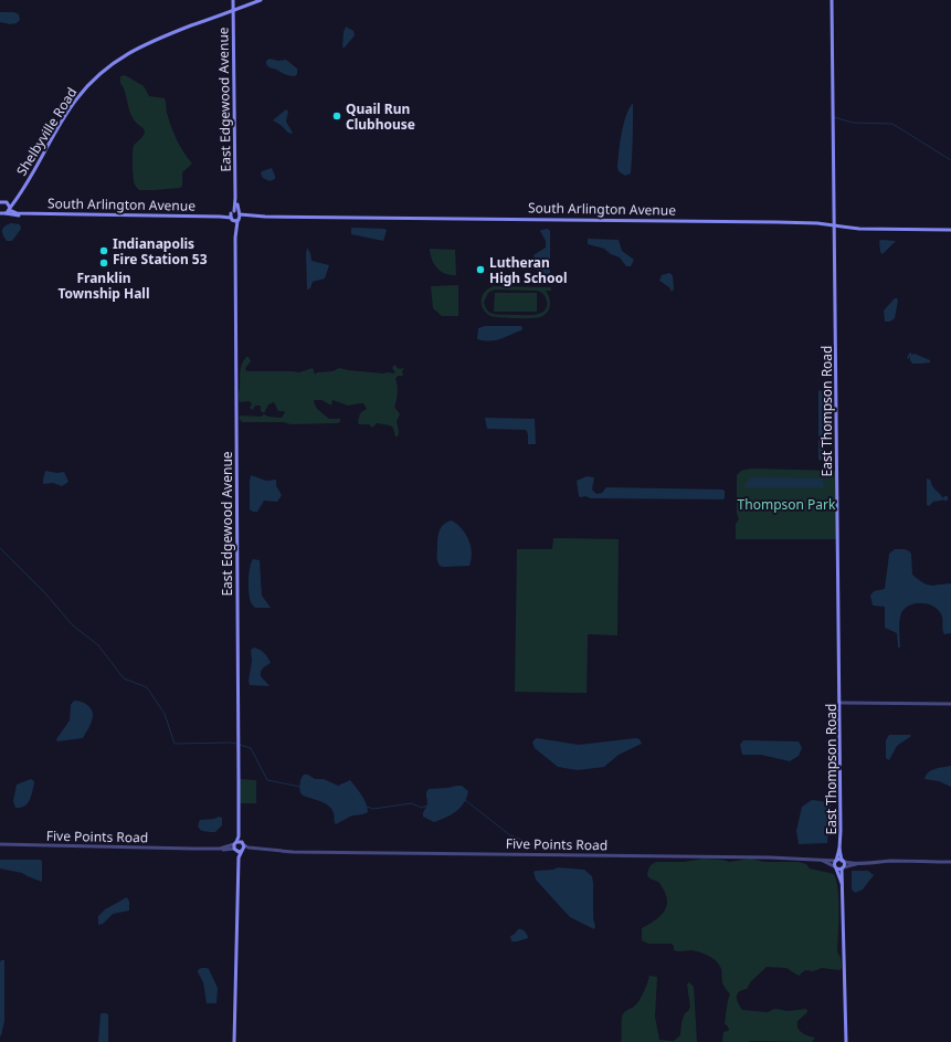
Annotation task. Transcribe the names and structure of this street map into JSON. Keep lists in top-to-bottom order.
{
  "streets": {
    "main road": [
      "East Edgewood Avenue",
      "Shelbyville Road",
      "South Arlington Avenue",
      "East Thompson Road"
    ],
    "street": ["Five Points Road"]
  },
  "crossings": [
    ["East Edgewood Avenue", "Shelbyville Road"],
    ["South Arlington Avenue", "East Thompson Road"],
    ["East Thompson Road", "Five Points Road"]
  ],
  "parks": ["Thompson Park"],
  "places": [
    "Quail Run Clubhouse",
    "Indianapolis Fire Station 53",
    "Franklin Township Hall",
    "Lutheran High School"
  ]
}
